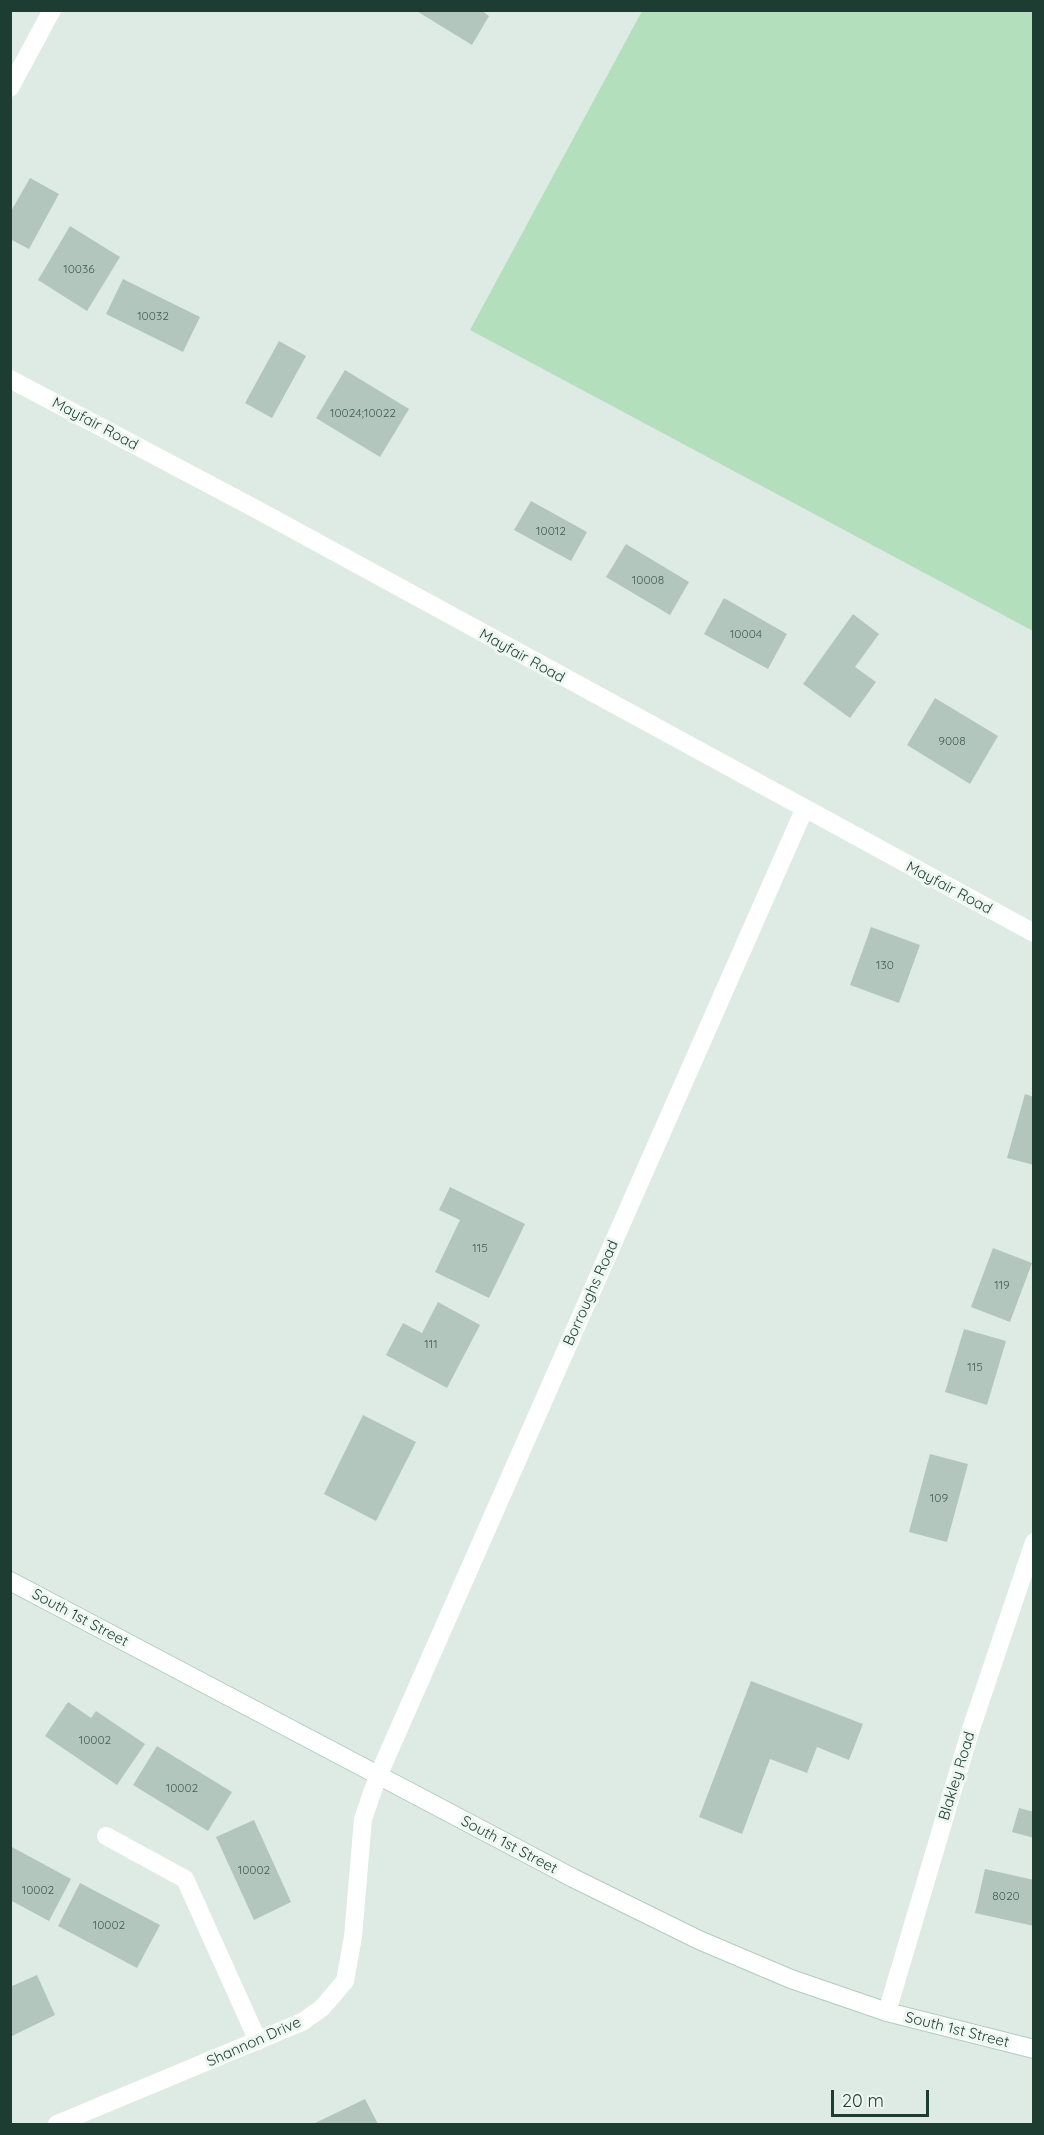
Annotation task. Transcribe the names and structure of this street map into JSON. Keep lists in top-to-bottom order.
{
  "streets": {
    "street": [
      "Mayfair Road",
      "Borroughs Road",
      "South 1st Street",
      "Blakley Road",
      "Shannon Drive"
    ]
  },
  "crossings": [
    ["Mayfair Road", "Borroughs Road"],
    ["Borroughs Road", "South 1st Street"],
    ["Borroughs Road", "Shannon Drive"],
    ["South 1st Street", "Blakley Road"],
    ["South 1st Street", "Shannon Drive"]
  ],
  "house_numbers": [
    "10036",
    "10032",
    "10024;10022",
    "10012",
    "10008",
    "10004",
    "9008",
    "130",
    "115",
    "119",
    "111",
    "115",
    "109",
    "10002",
    "10002",
    "10002",
    "10002",
    "8020",
    "10002"
  ],
  "scale_bar": "20 m"
}
